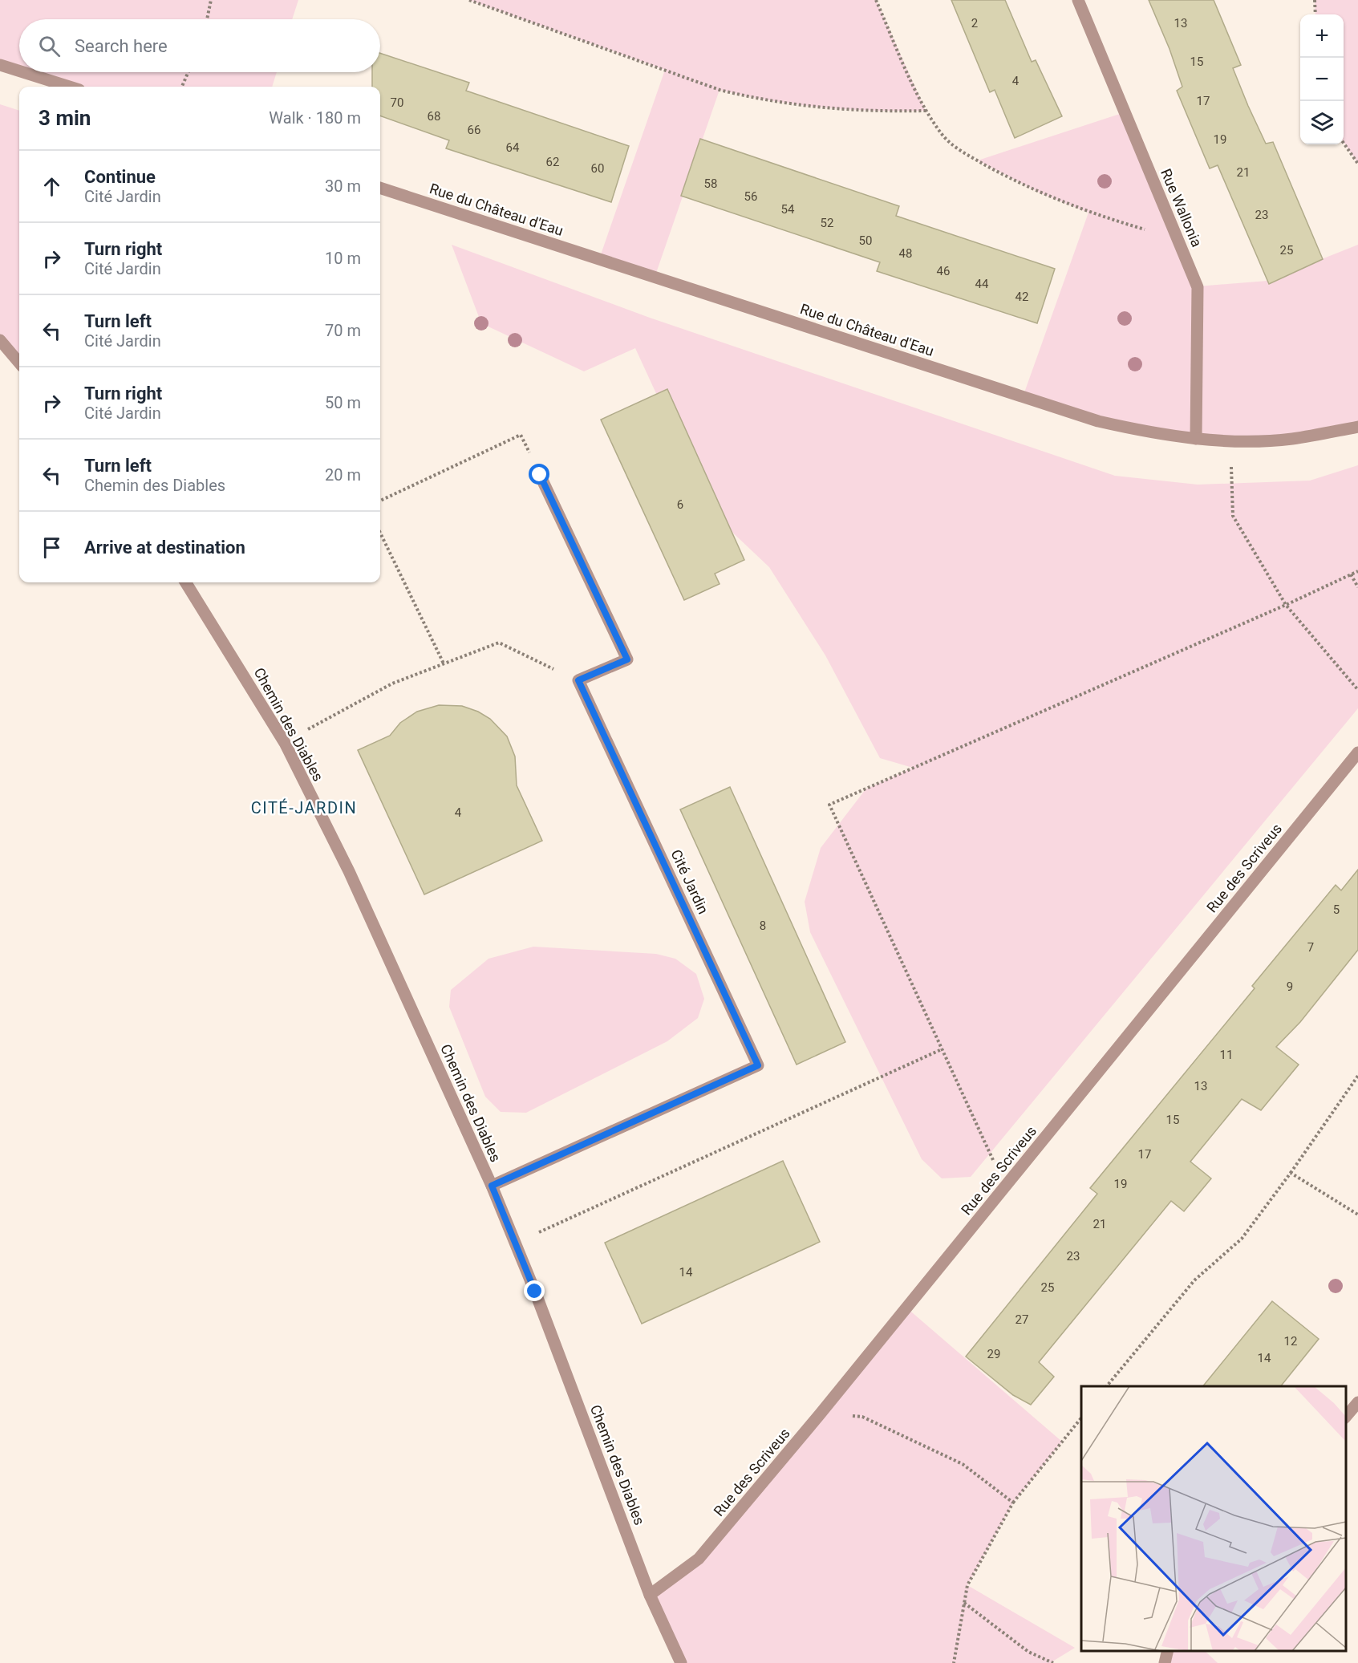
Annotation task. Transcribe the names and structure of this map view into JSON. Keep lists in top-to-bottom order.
{
  "streets": {
    "street": [
      "Rue Wallonia",
      "Rue du Château d'Eau",
      "Chemin des Diables",
      "Rue des Scriveus",
      "Cité Jardin"
    ]
  },
  "crossings": [
    ["Rue Wallonia", "Rue du Château d'Eau"],
    ["Chemin des Diables", "Rue des Scriveus"],
    ["Chemin des Diables", "Cité Jardin"]
  ],
  "districts": ["CITÉ-JARDIN"],
  "house_numbers": [
    "2",
    "13",
    "15",
    "4",
    "17",
    "70",
    "68",
    "66",
    "19",
    "64",
    "62",
    "60",
    "21",
    "58",
    "56",
    "54",
    "23",
    "52",
    "50",
    "25",
    "48",
    "46",
    "44",
    "42",
    "6",
    "4",
    "5",
    "8",
    "7",
    "9",
    "11",
    "13",
    "15",
    "17",
    "19",
    "21",
    "23",
    "14",
    "25",
    "27",
    "12",
    "29",
    "14"
  ],
  "page": {
    "map_buttons": ["+", "−"],
    "search": "Search here",
    "heading": ["3 min", "Walk · 180 m"],
    "list": [
      ["Continue", "Cité Jardin", "30 m"],
      ["Turn right", "Cité Jardin", "10 m"],
      ["Turn left", "Cité Jardin", "70 m"],
      ["Turn right", "Cité Jardin", "50 m"],
      ["Turn left", "Chemin des Diables", "20 m"],
      "Arrive at destination"
    ]
  }
}
